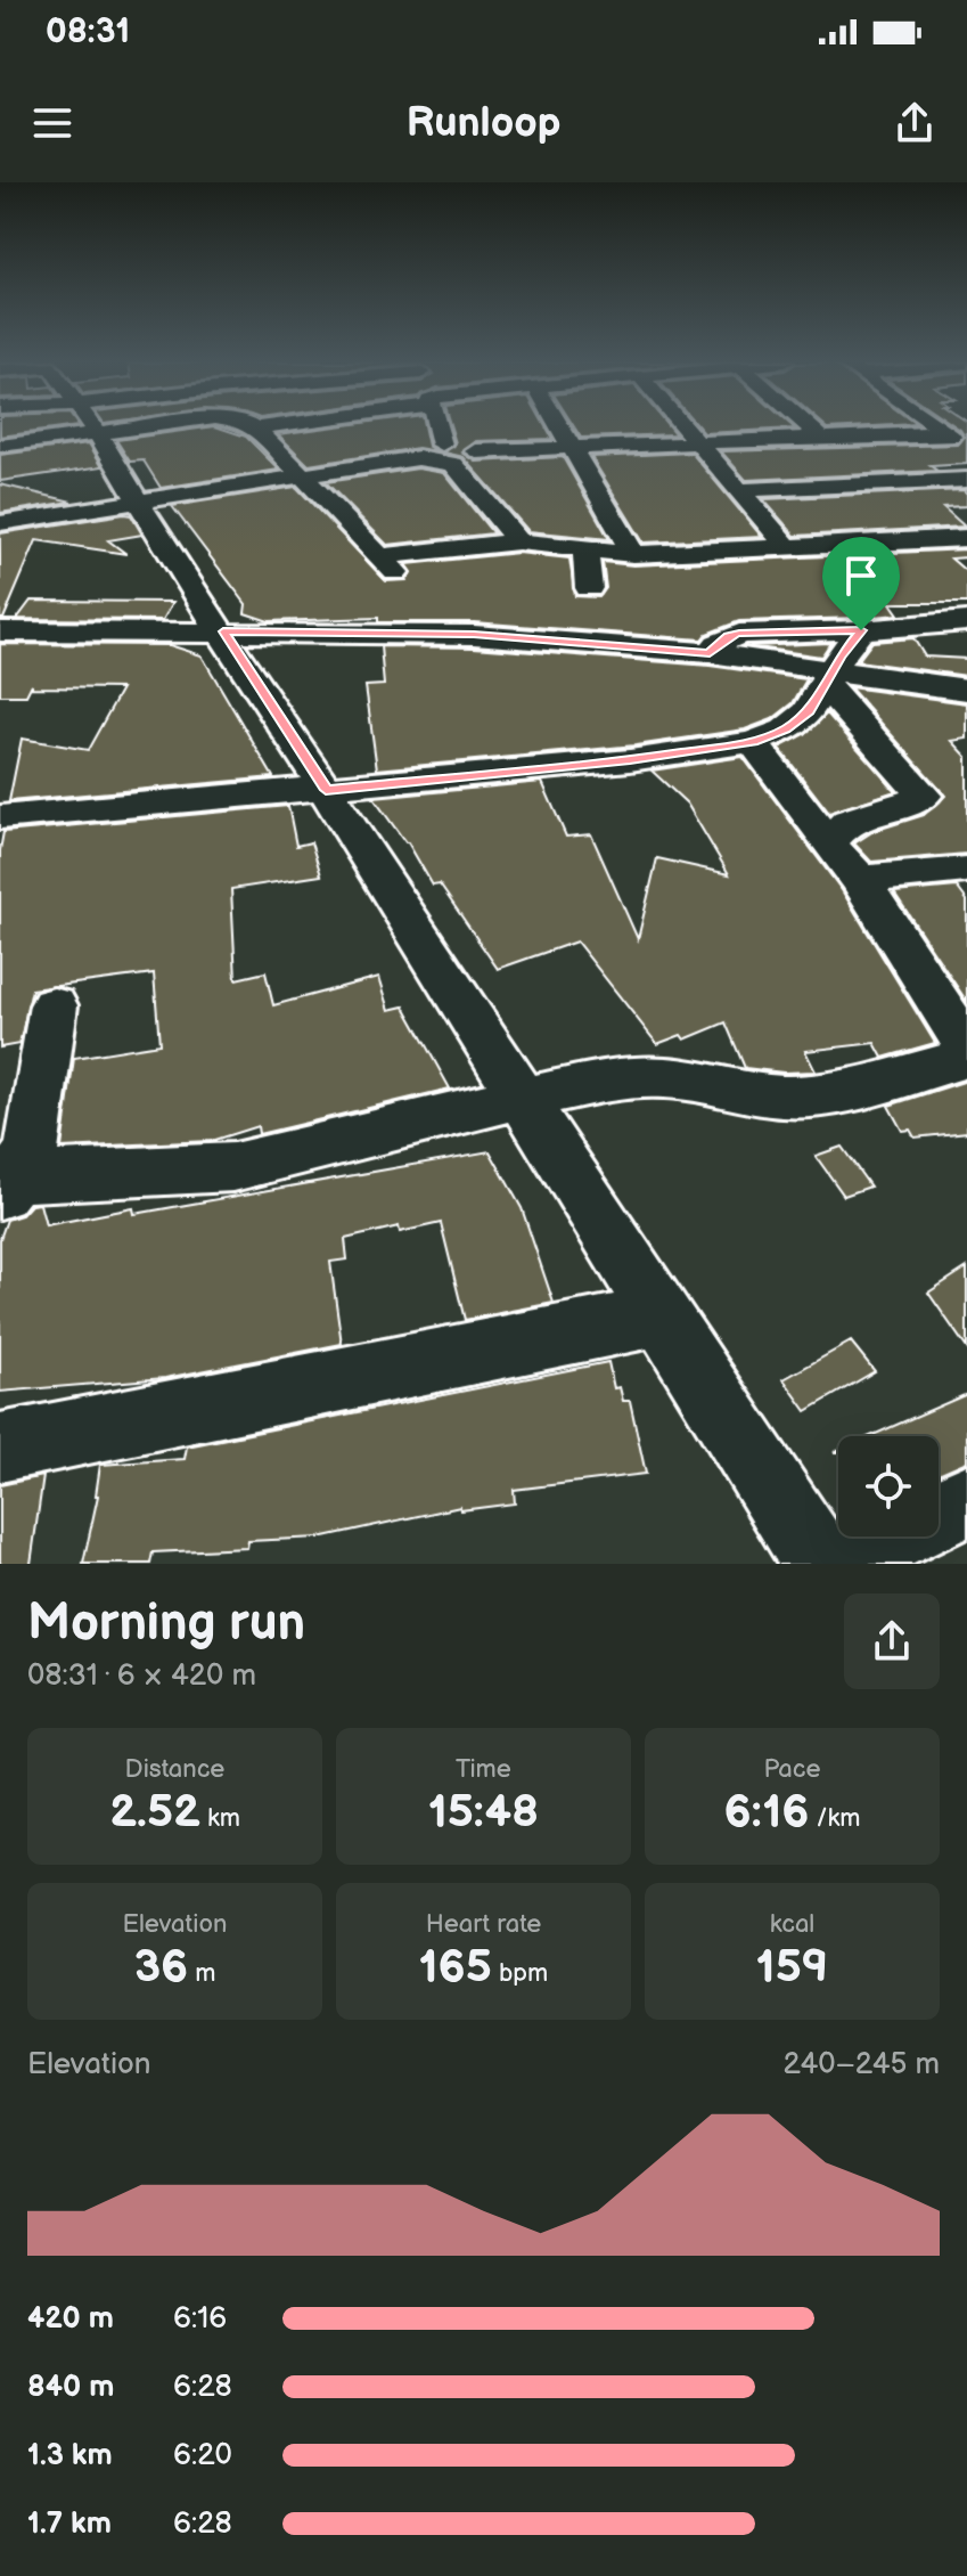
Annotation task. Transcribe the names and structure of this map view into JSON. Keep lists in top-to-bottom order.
{
  "page": {
    "status": "08:31",
    "header": "Runloop",
    "heading": ["Morning run", "08:31 · 6 × 420 m"],
    "stats": [
      ["Distance", "2.52 km"],
      ["Time", "15:48"],
      ["Pace", "6:16 /km"],
      ["Elevation", "36 m"],
      ["Heart rate", "165 bpm"],
      ["kcal", "159"]
    ],
    "chart": ["Elevation", "240–245 m"],
    "list": [
      {
        "name": "420 m",
        "note": "6:16"
      },
      {
        "name": "840 m",
        "note": "6:28"
      },
      {
        "name": "1.3 km",
        "note": "6:20"
      },
      {
        "name": "1.7 km",
        "note": "6:28"
      }
    ]
  }
}
